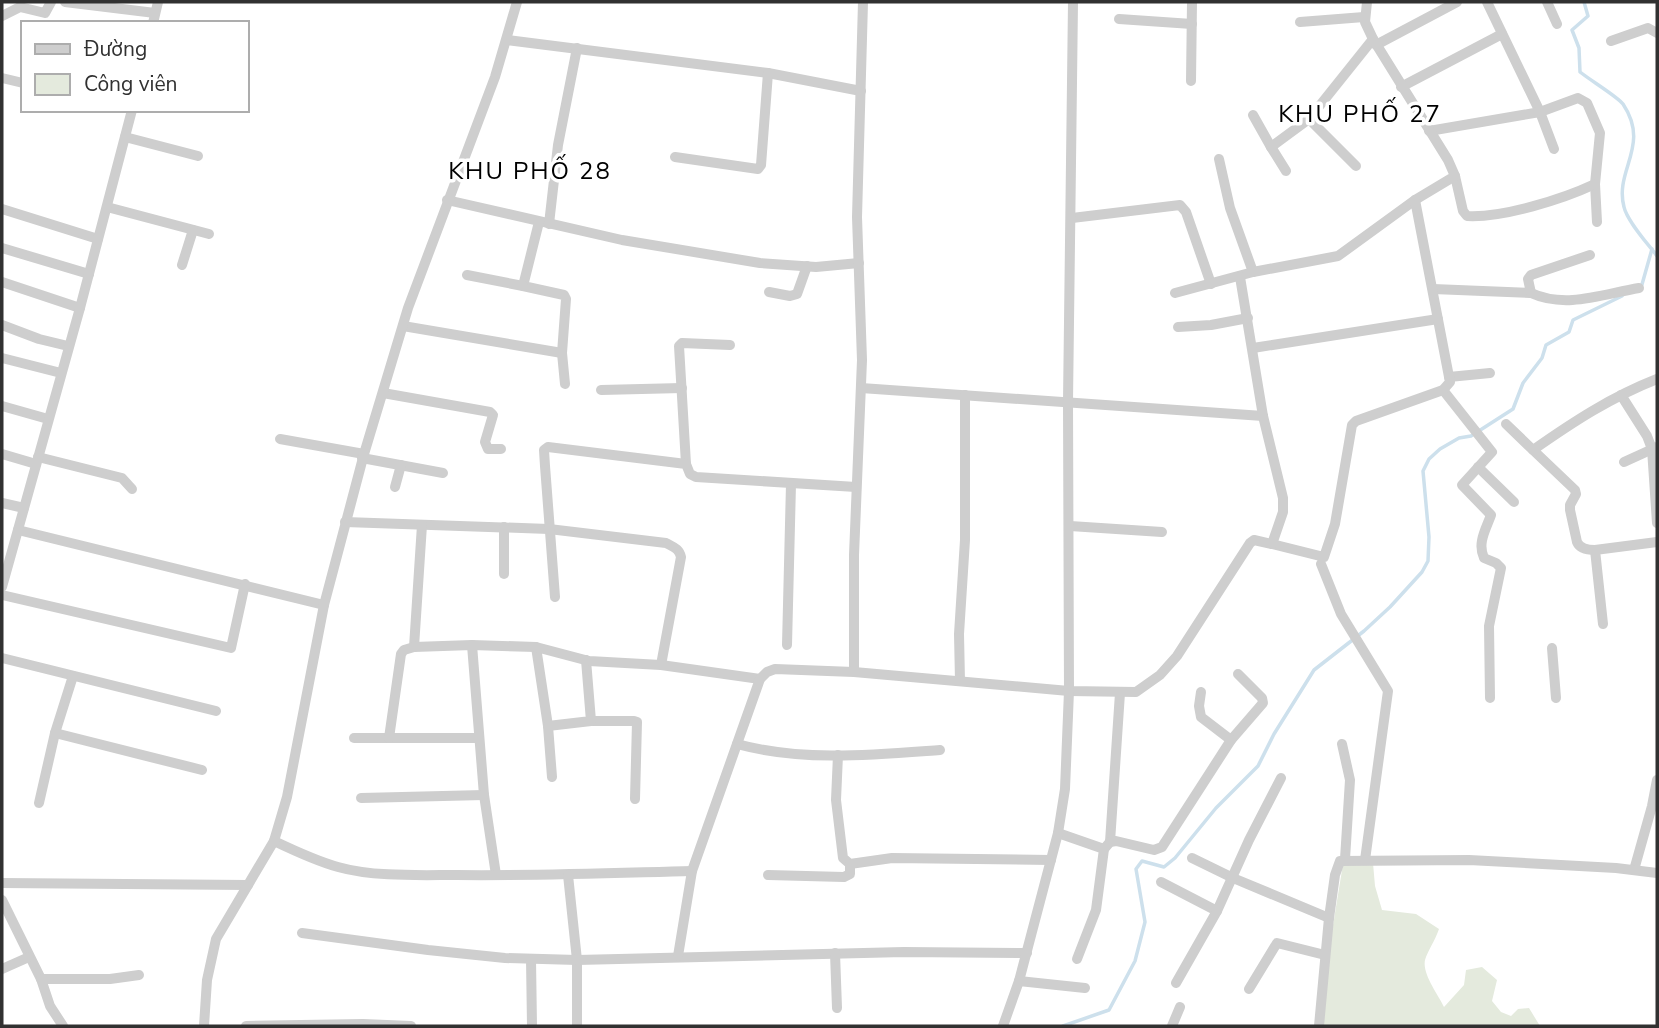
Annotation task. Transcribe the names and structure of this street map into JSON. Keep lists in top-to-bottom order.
{
  "districts": ["KHU PHỐ 27", "KHU PHỐ 28"],
  "legend": ["Đường", "Công viên"]
}
